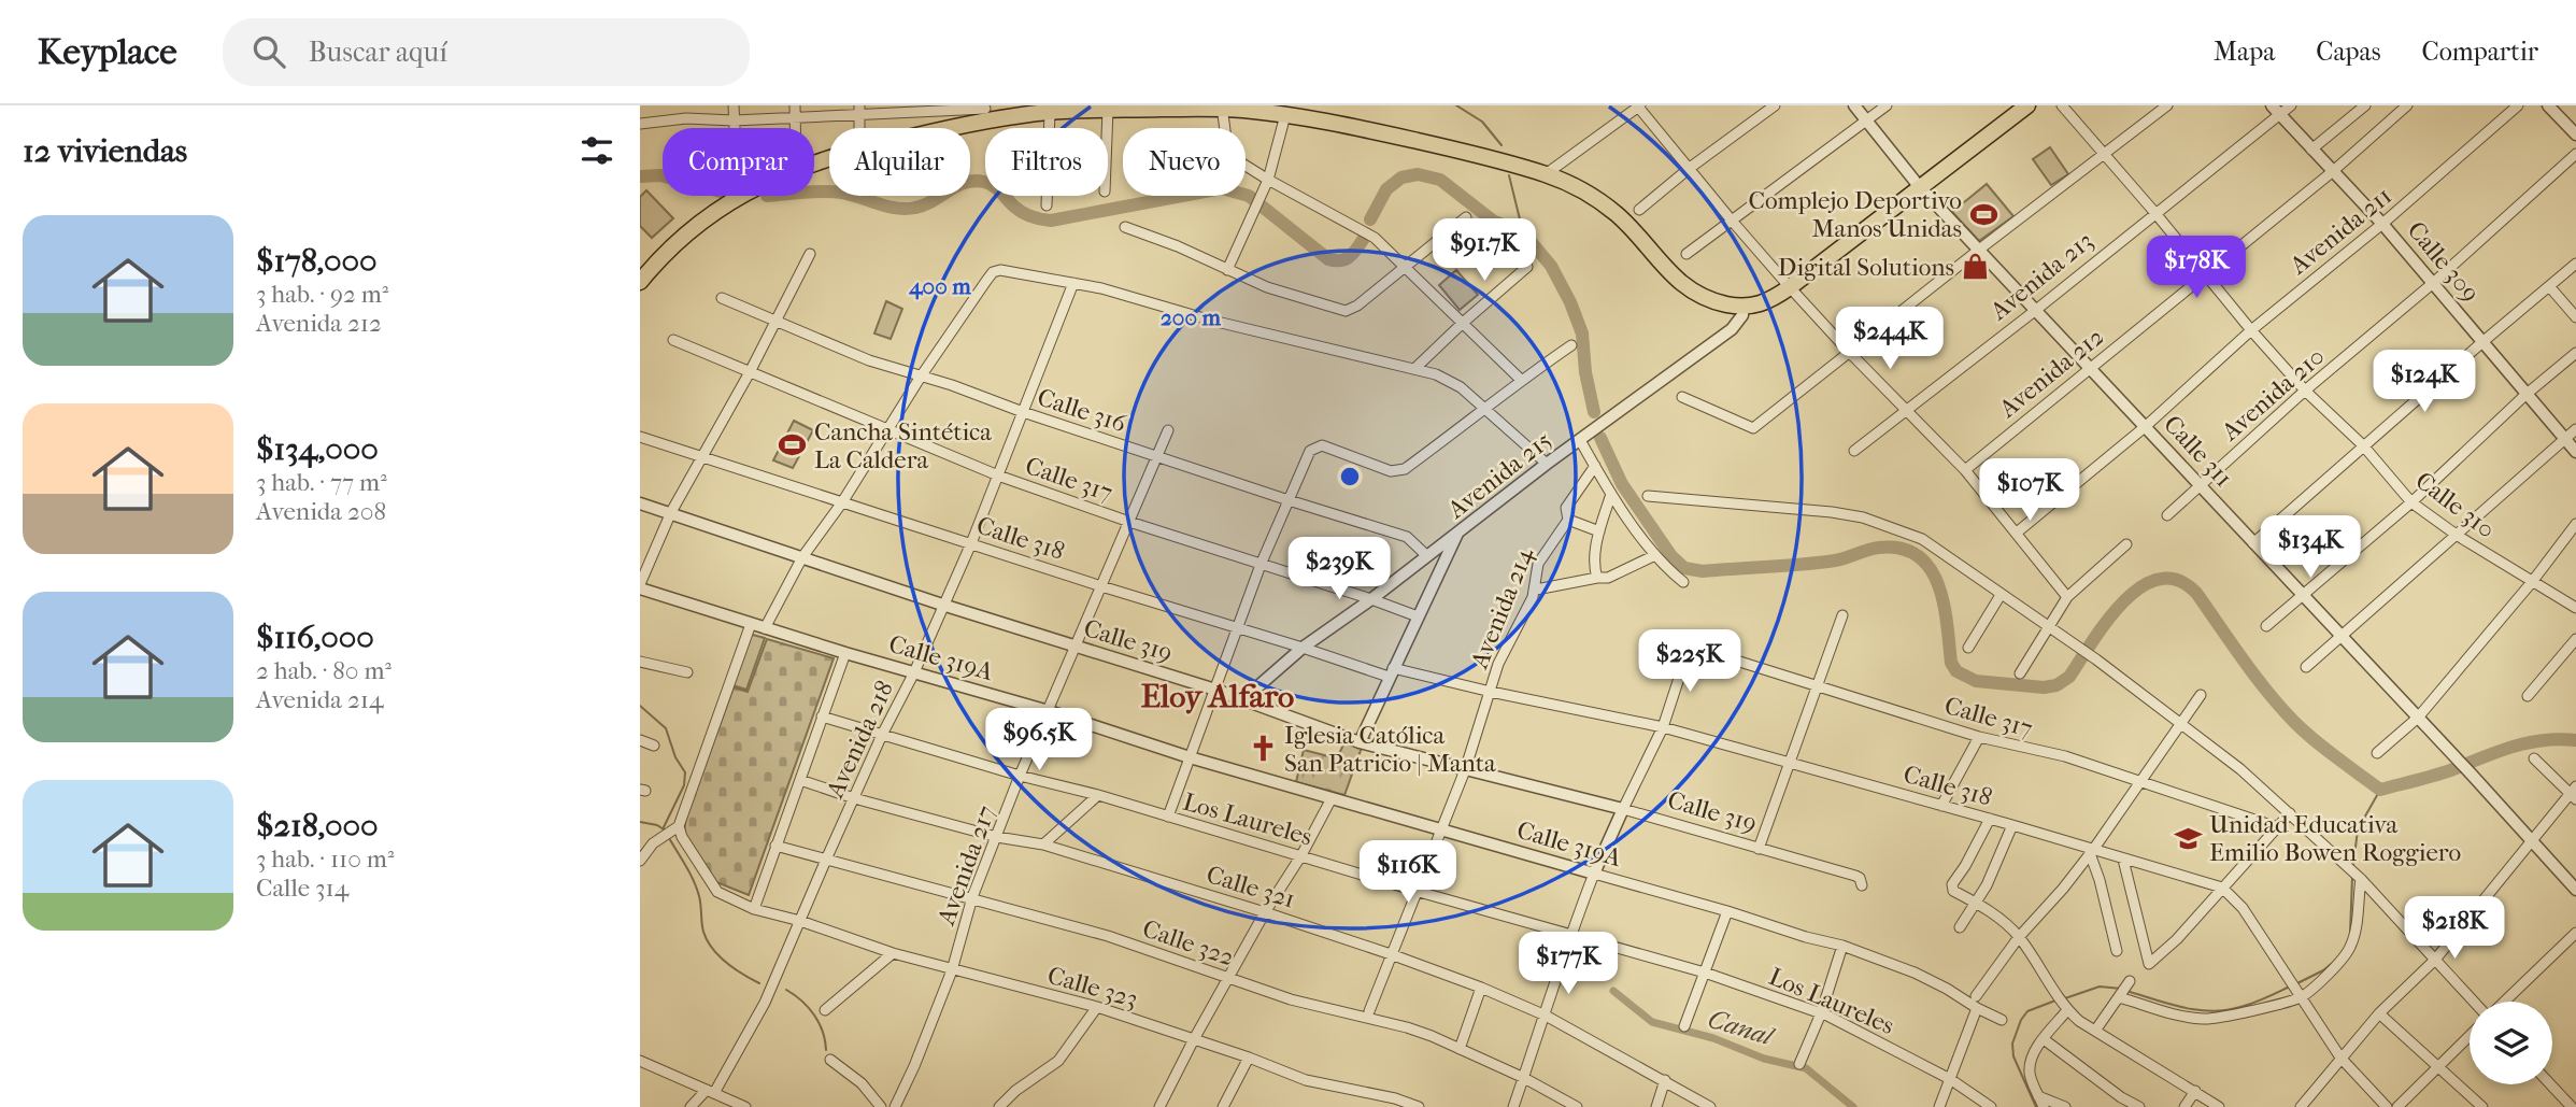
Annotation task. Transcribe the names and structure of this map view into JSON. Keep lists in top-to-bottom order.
{
  "streets": {
    "street": [
      "Avenida 211",
      "Calle 309",
      "Avenida 213",
      "Avenida 212",
      "Avenida 210",
      "Calle 316",
      "Calle 311",
      "Avenida 215",
      "Calle 317",
      "Calle 310",
      "Calle 318",
      "Avenida 214",
      "Calle 319",
      "Calle 319A",
      "Avenida 218",
      "Los Laureles",
      "Avenida 217",
      "Calle 321",
      "Calle 322",
      "Calle 323"
    ]
  },
  "crossings": [
    ["Avenida 211", "Calle 309"],
    ["Avenida 211", "Calle 311"],
    ["Avenida 211", "Calle 310"],
    ["Calle 309", "Avenida 213"],
    ["Calle 309", "Avenida 212"],
    ["Calle 309", "Avenida 210"],
    ["Avenida 213", "Calle 311"],
    ["Avenida 213", "Calle 310"],
    ["Avenida 212", "Calle 311"],
    ["Avenida 212", "Calle 310"],
    ["Avenida 210", "Calle 311"],
    ["Avenida 210", "Calle 310"],
    ["Calle 316", "Avenida 218"],
    ["Calle 316", "Avenida 217"],
    ["Avenida 215", "Calle 317"],
    ["Avenida 215", "Calle 318"],
    ["Avenida 215", "Calle 319"],
    ["Calle 317", "Calle 318"],
    ["Calle 317", "Avenida 218"],
    ["Calle 317", "Avenida 217"],
    ["Calle 318", "Avenida 214"],
    ["Calle 318", "Avenida 218"],
    ["Calle 318", "Avenida 217"],
    ["Avenida 214", "Calle 319"],
    ["Avenida 214", "Calle 319A"],
    ["Avenida 214", "Los Laureles"],
    ["Avenida 214", "Calle 321"],
    ["Calle 319", "Avenida 218"],
    ["Calle 319", "Avenida 217"],
    ["Calle 319A", "Avenida 218"],
    ["Calle 319A", "Avenida 217"],
    ["Avenida 218", "Los Laureles"],
    ["Avenida 218", "Calle 321"],
    ["Avenida 218", "Calle 322"],
    ["Avenida 218", "Calle 323"],
    ["Los Laureles", "Avenida 217"],
    ["Avenida 217", "Calle 321"],
    ["Avenida 217", "Calle 322"],
    ["Avenida 217", "Calle 323"]
  ],
  "districts": ["Eloy Alfaro"],
  "water": ["Canal"],
  "places": {
    "sports": ["Complejo Deportivo Manos Unidas", "Cancha Sintética La Caldera"],
    "shop": ["Digital Solutions"],
    "church": ["Iglesia Católica San Patricio | Manta"],
    "school or university": ["Unidad Educativa Emilio Bowen Roggiero"]
  },
  "page": {
    "header": "Keyplace",
    "search": "Buscar aquí",
    "nav": ["Mapa", "Capas", "Compartir"],
    "heading": "12 viviendas",
    "chip": [
      "Comprar",
      "Alquilar",
      "Filtros",
      "Nuevo"
    ],
    "list": [
      {
        "name": "$178,000",
        "note": "3 hab. · 92 m² · Avenida 212"
      },
      {
        "name": "$134,000",
        "note": "3 hab. · 77 m² · Avenida 208"
      },
      {
        "name": "$116,000",
        "note": "2 hab. · 80 m² · Avenida 214"
      },
      {
        "name": "$218,000",
        "note": "3 hab. · 110 m² · Calle 314"
      }
    ],
    "price": [
      "$91.7K",
      "$178K",
      "$244K",
      "$124K",
      "$107K",
      "$134K",
      "$239K",
      "$225K",
      "$96.5K",
      "$116K",
      "$218K",
      "$177K"
    ]
  },
  "rings": ["400 m", "200 m"]
}
